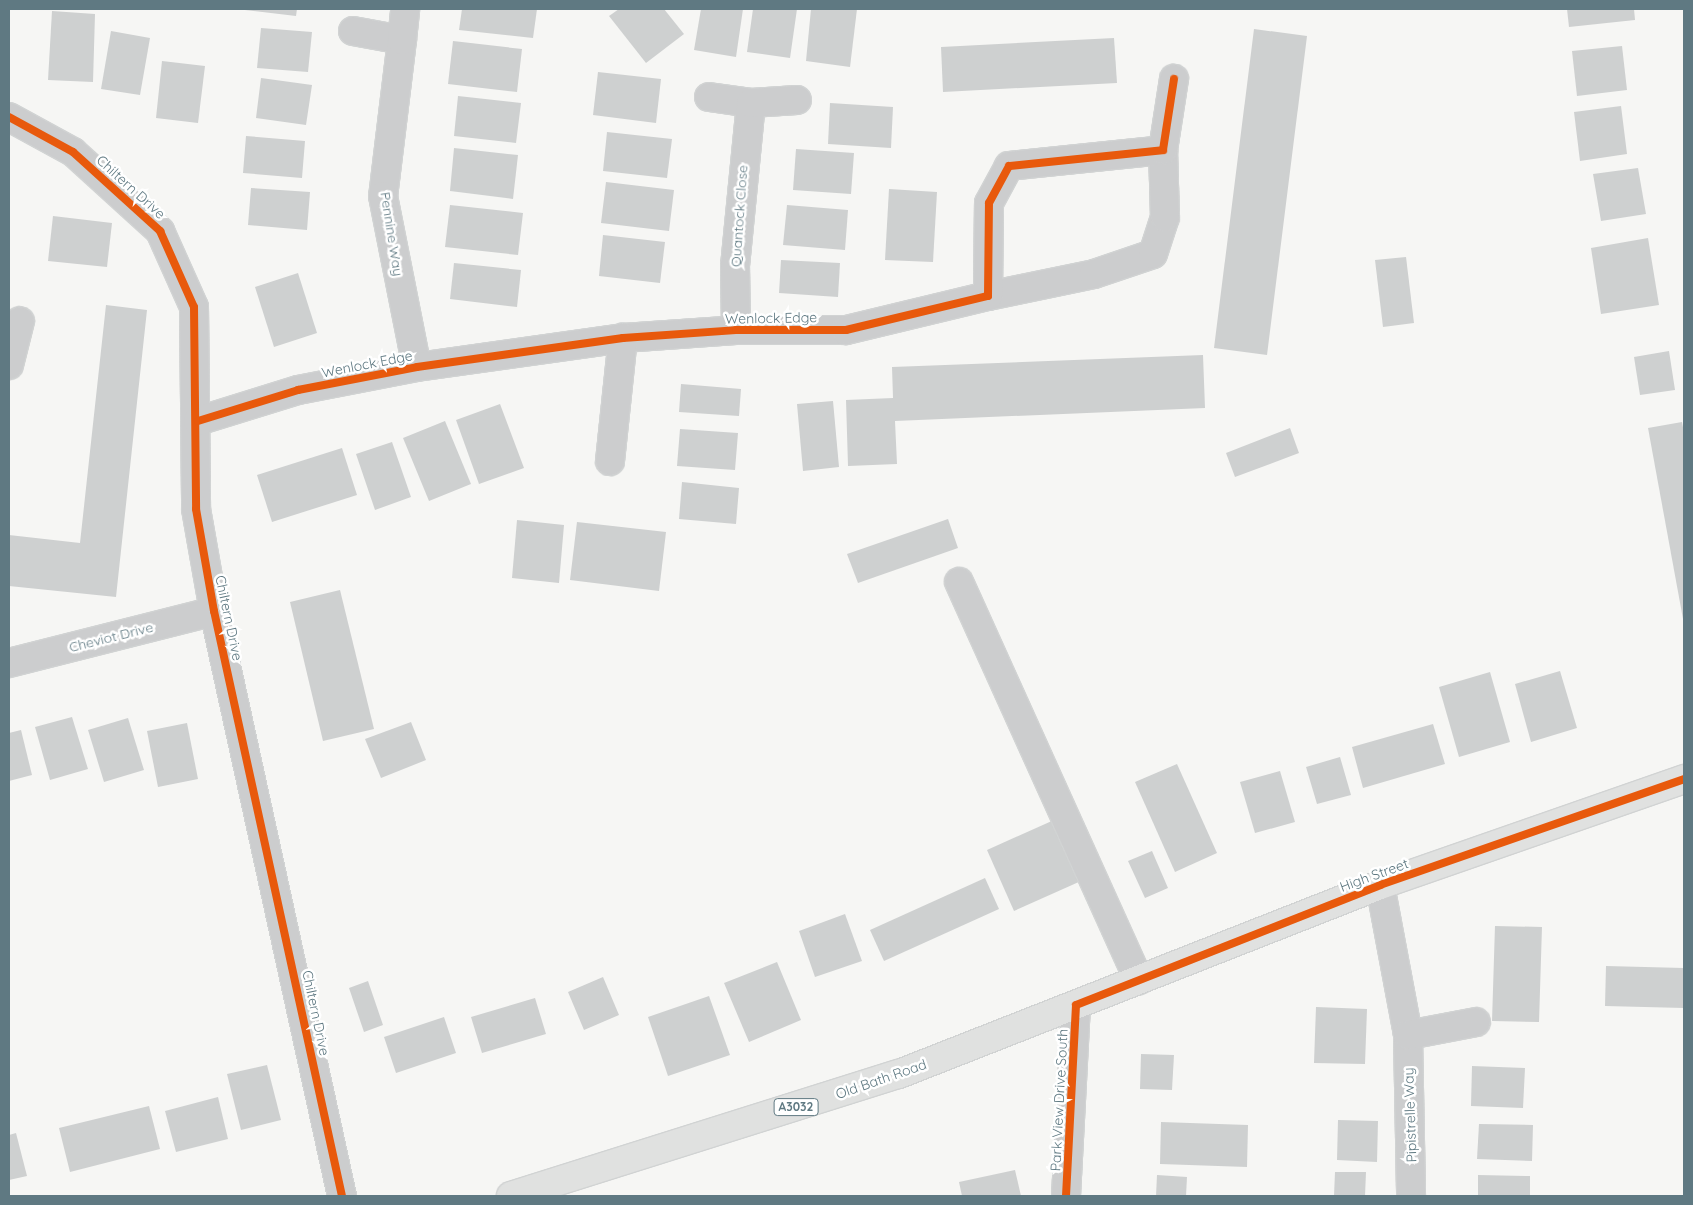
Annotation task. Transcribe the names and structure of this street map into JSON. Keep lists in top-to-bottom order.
{
  "streets": {
    "main road": ["High Street", "Old Bath Road", "A3032"],
    "street": [
      "Chiltern Drive",
      "Quantock Close",
      "Pennine Way",
      "Wenlock Edge",
      "Cheviot Drive",
      "Park View Drive South",
      "Pipistrelle Way"
    ]
  },
  "crossings": [
    ["Chiltern Drive", "Wenlock Edge"],
    ["Chiltern Drive", "Cheviot Drive"],
    ["Quantock Close", "Wenlock Edge"],
    ["Pennine Way", "Wenlock Edge"],
    ["High Street", "Old Bath Road"],
    ["High Street", "Park View Drive South"],
    ["High Street", "Pipistrelle Way"],
    ["Old Bath Road", "Park View Drive South"]
  ]
}
